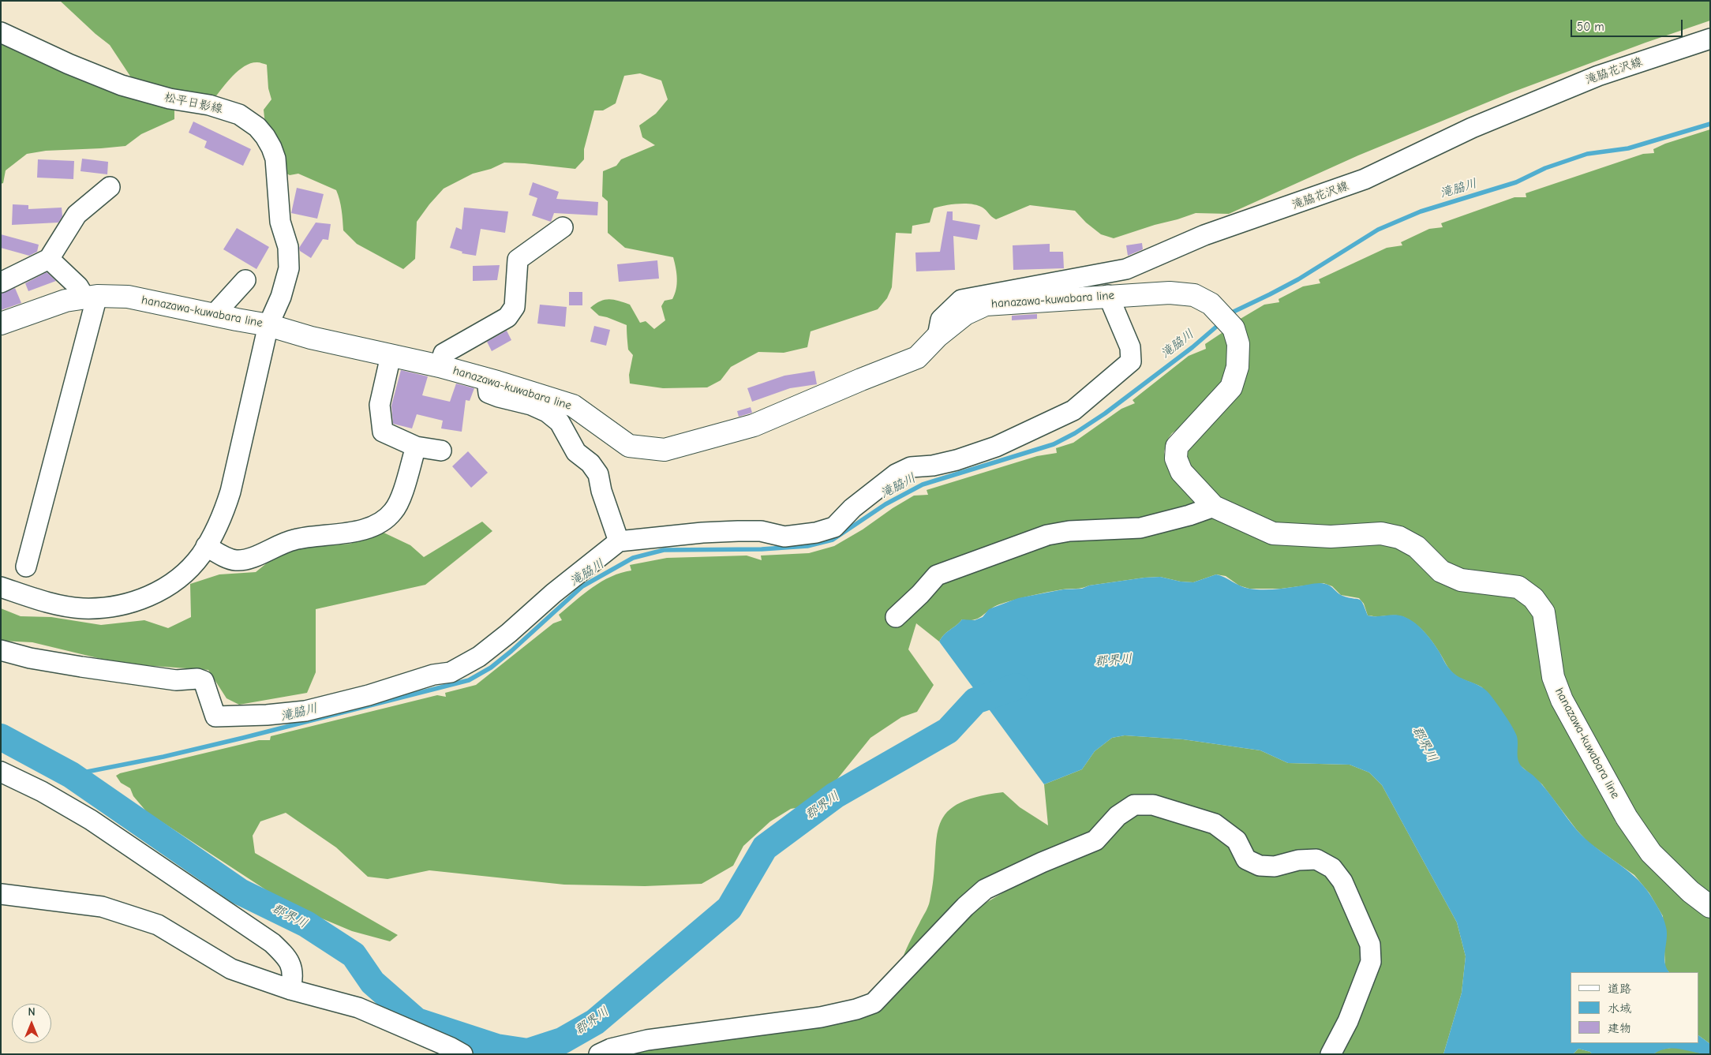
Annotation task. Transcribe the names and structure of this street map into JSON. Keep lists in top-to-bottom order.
{
  "streets": {
    "main road": ["hanazawa-kuwabara line"],
    "street": ["滝脇花沢線", "松平日影線"]
  },
  "crossings": [
    ["滝脇花沢線", "hanazawa-kuwabara line"],
    ["松平日影線", "hanazawa-kuwabara line"]
  ],
  "water": ["滝脇川", "郡界川"],
  "legend": ["道路", "水域", "建物"],
  "scale_bar": "50 m",
  "north": "top"
}
